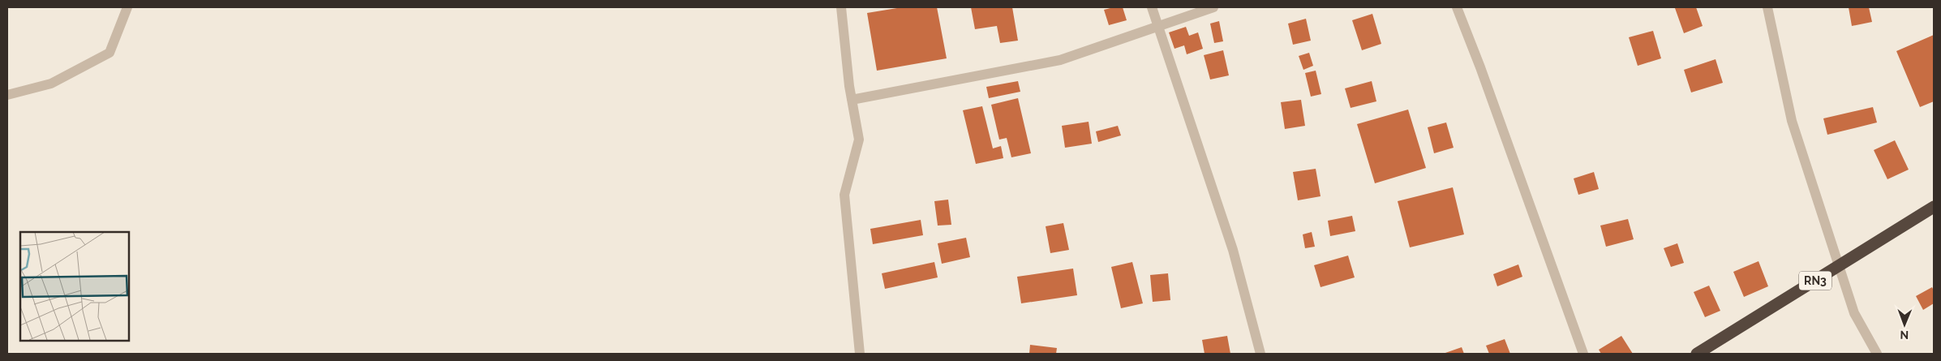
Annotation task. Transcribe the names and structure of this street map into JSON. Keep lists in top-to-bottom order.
{
  "streets": {
    "highway": ["RN3"]
  },
  "north": "bottom"
}
